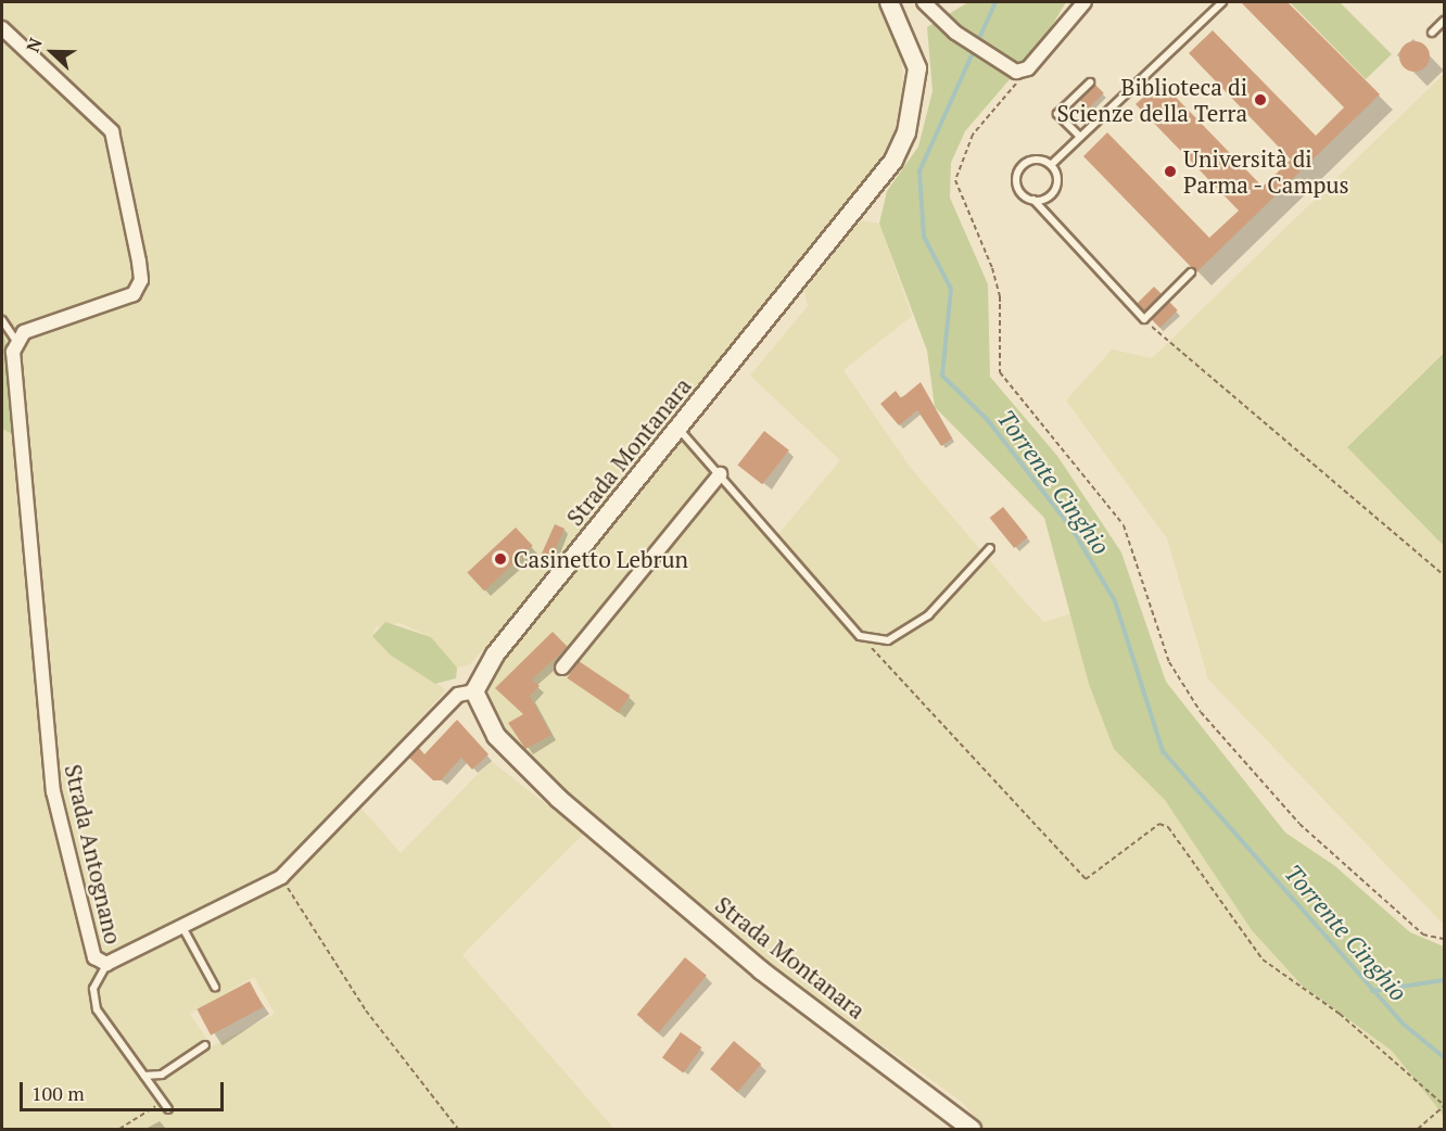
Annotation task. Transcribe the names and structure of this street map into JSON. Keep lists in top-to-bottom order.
{
  "streets": {
    "main road": ["Strada Montanara"],
    "street": ["Strada Antognano"]
  },
  "crossings": [
    ["Strada Montanara", "Strada Antognano"]
  ],
  "water": ["Torrente Cinghio"],
  "places": ["Biblioteca di Scienze della Terra", "Università di Parma - Campus", "Casinetto Lebrun"],
  "scale_bar": "100 m",
  "north": "left"
}
